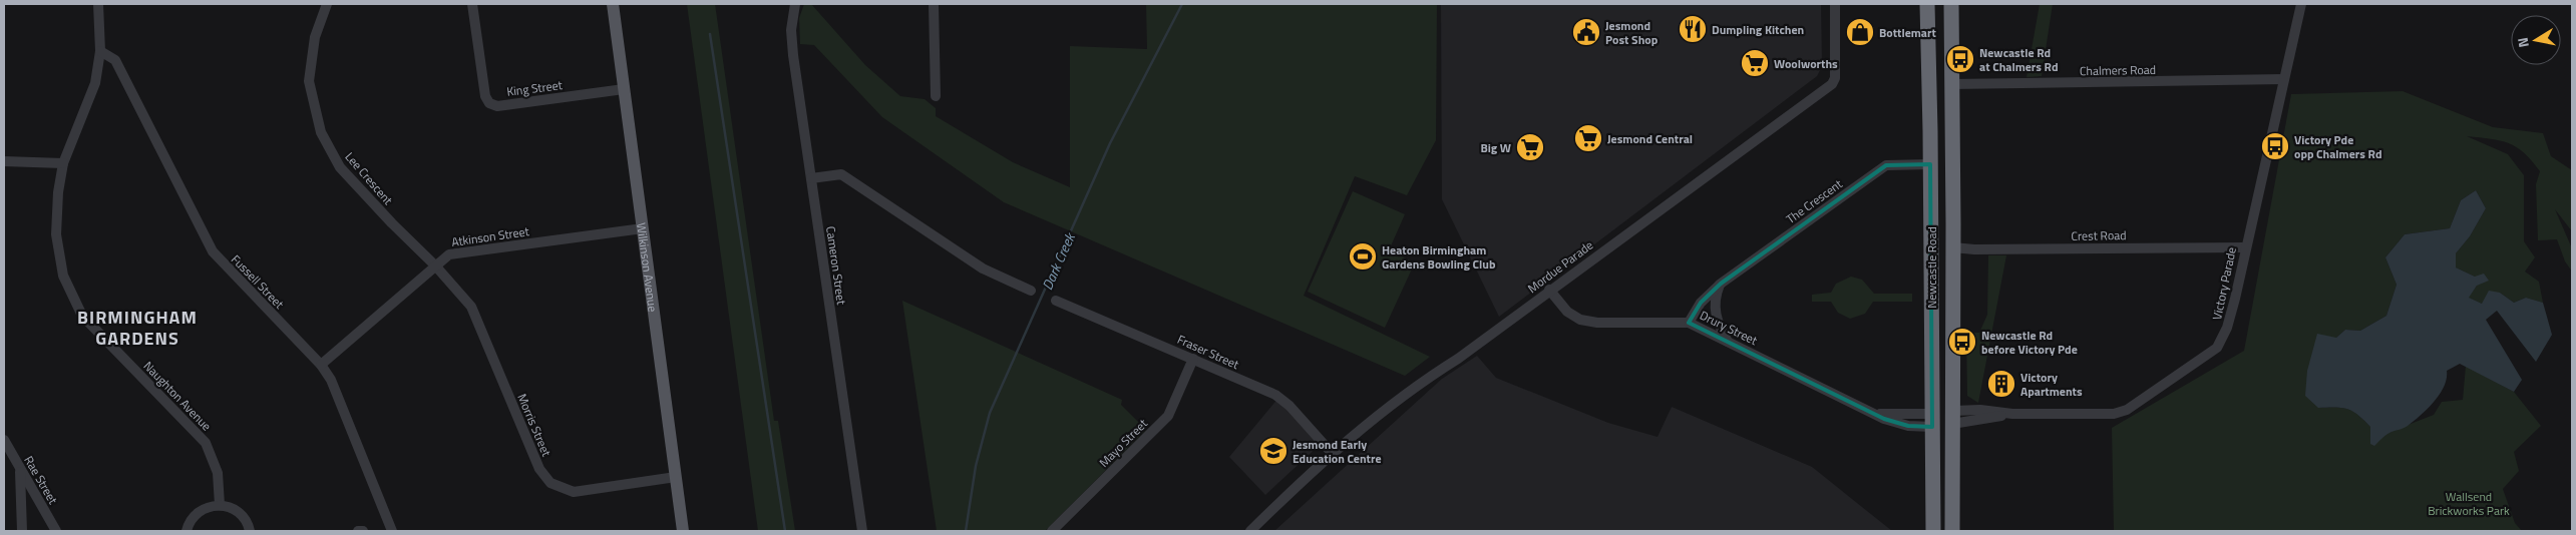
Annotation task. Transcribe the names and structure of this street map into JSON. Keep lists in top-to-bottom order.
{
  "streets": {
    "highway": ["Newcastle Road"],
    "main road": ["Wilkinson Avenue"],
    "street": [
      "Chalmers Road",
      "King Street",
      "Lee Crescent",
      "The Crescent",
      "Crest Road",
      "Atkinson Street",
      "Cameron Street",
      "Mordue Parade",
      "Fussell Street",
      "Victory Parade",
      "Drury Street",
      "Fraser Street",
      "Naughton Avenue",
      "Morris Street",
      "Mayo Street",
      "Rae Street"
    ]
  },
  "crossings": [
    ["Chalmers Road", "Newcastle Road"],
    ["Chalmers Road", "Victory Parade"],
    ["King Street", "Wilkinson Avenue"],
    ["Lee Crescent", "Atkinson Street"],
    ["Lee Crescent", "Morris Street"],
    ["The Crescent", "Newcastle Road"],
    ["The Crescent", "Drury Street"],
    ["Crest Road", "Newcastle Road"],
    ["Crest Road", "Victory Parade"],
    ["Atkinson Street", "Wilkinson Avenue"],
    ["Atkinson Street", "Fussell Street"],
    ["Atkinson Street", "Morris Street"],
    ["Mordue Parade", "Drury Street"],
    ["Mordue Parade", "Fraser Street"],
    ["Wilkinson Avenue", "Morris Street"],
    ["Newcastle Road", "Victory Parade"],
    ["Newcastle Road", "Drury Street"],
    ["Fussell Street", "Naughton Avenue"],
    ["Fraser Street", "Mayo Street"]
  ],
  "districts": ["BIRMINGHAM GARDENS"],
  "water": ["Dark Creek"],
  "parks": ["Wallsend Brickworks Park"],
  "places": {
    "restaurant": ["Dumpling Kitchen"],
    "public building": ["Jesmond Post Shop"],
    "shop": ["Bottlemart"],
    "bus stop": ["Newcastle Rd at Chalmers Rd", "Victory Pde opp Chalmers Rd", "Newcastle Rd before Victory Pde"],
    "supermarket": ["Woolworths", "Jesmond Central", "Big W"],
    "sports": ["Heaton Birmingham Gardens Bowling Club"],
    "building": ["Victory Apartments"],
    "school or university": ["Jesmond Early Education Centre"]
  },
  "north": "left"
}
